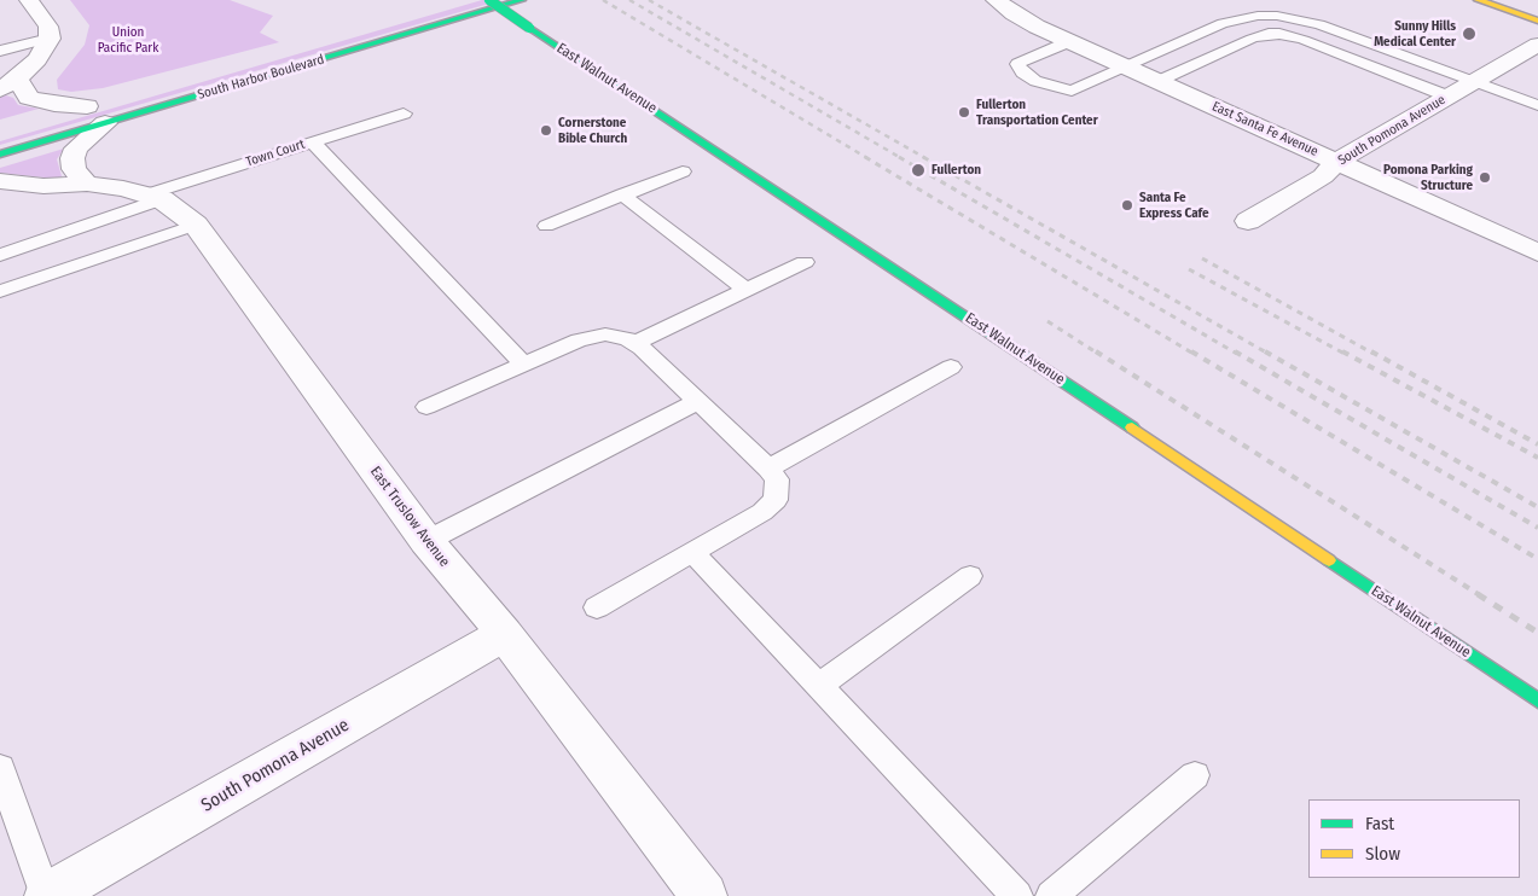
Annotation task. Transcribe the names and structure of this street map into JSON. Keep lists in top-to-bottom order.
{
  "streets": {
    "street": [
      "South Harbor Boulevard",
      "East Walnut Avenue",
      "East Santa Fe Avenue",
      "South Pomona Avenue",
      "East Truslow Avenue"
    ],
    "lane": ["Town Court"]
  },
  "crossings": [
    ["East Santa Fe Avenue", "South Pomona Avenue"],
    ["South Pomona Avenue", "East Truslow Avenue"],
    ["Town Court", "East Truslow Avenue"]
  ],
  "parks": ["Union Pacific Park"],
  "places": [
    "Sunny Hills Medical Center",
    "Fullerton Transportation Center",
    "Cornerstone Bible Church",
    "Fullerton",
    "Pomona Parking Structure",
    "Santa Fe Express Cafe"
  ],
  "legend": ["Fast", "Slow"]
}
